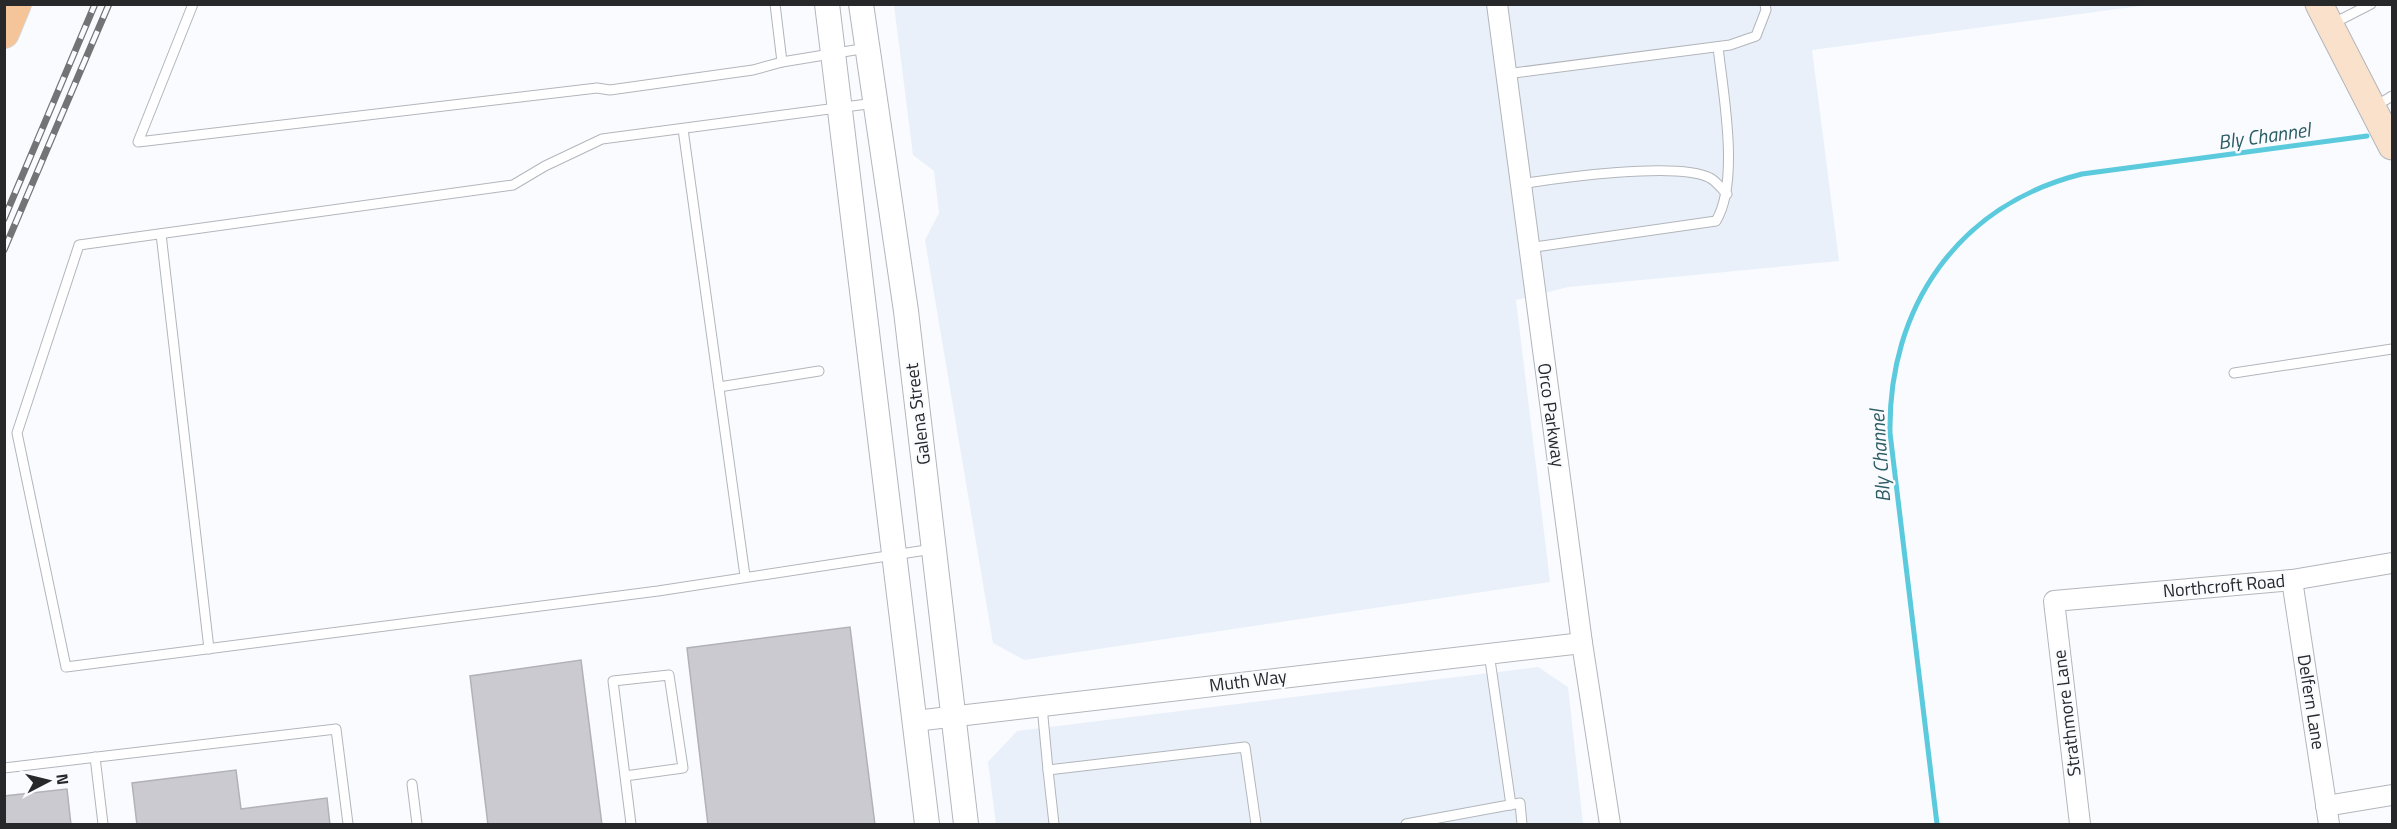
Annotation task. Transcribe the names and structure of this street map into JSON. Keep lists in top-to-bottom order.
{
  "streets": {
    "street": [
      "Galena Street",
      "Orco Parkway",
      "Northcroft Road",
      "Muth Way",
      "Delfern Lane",
      "Strathmore Lane"
    ]
  },
  "crossings": [
    ["Galena Street", "Muth Way"],
    ["Orco Parkway", "Muth Way"],
    ["Northcroft Road", "Delfern Lane"],
    ["Northcroft Road", "Strathmore Lane"]
  ],
  "water": ["Bly Channel"],
  "north": "right"
}
